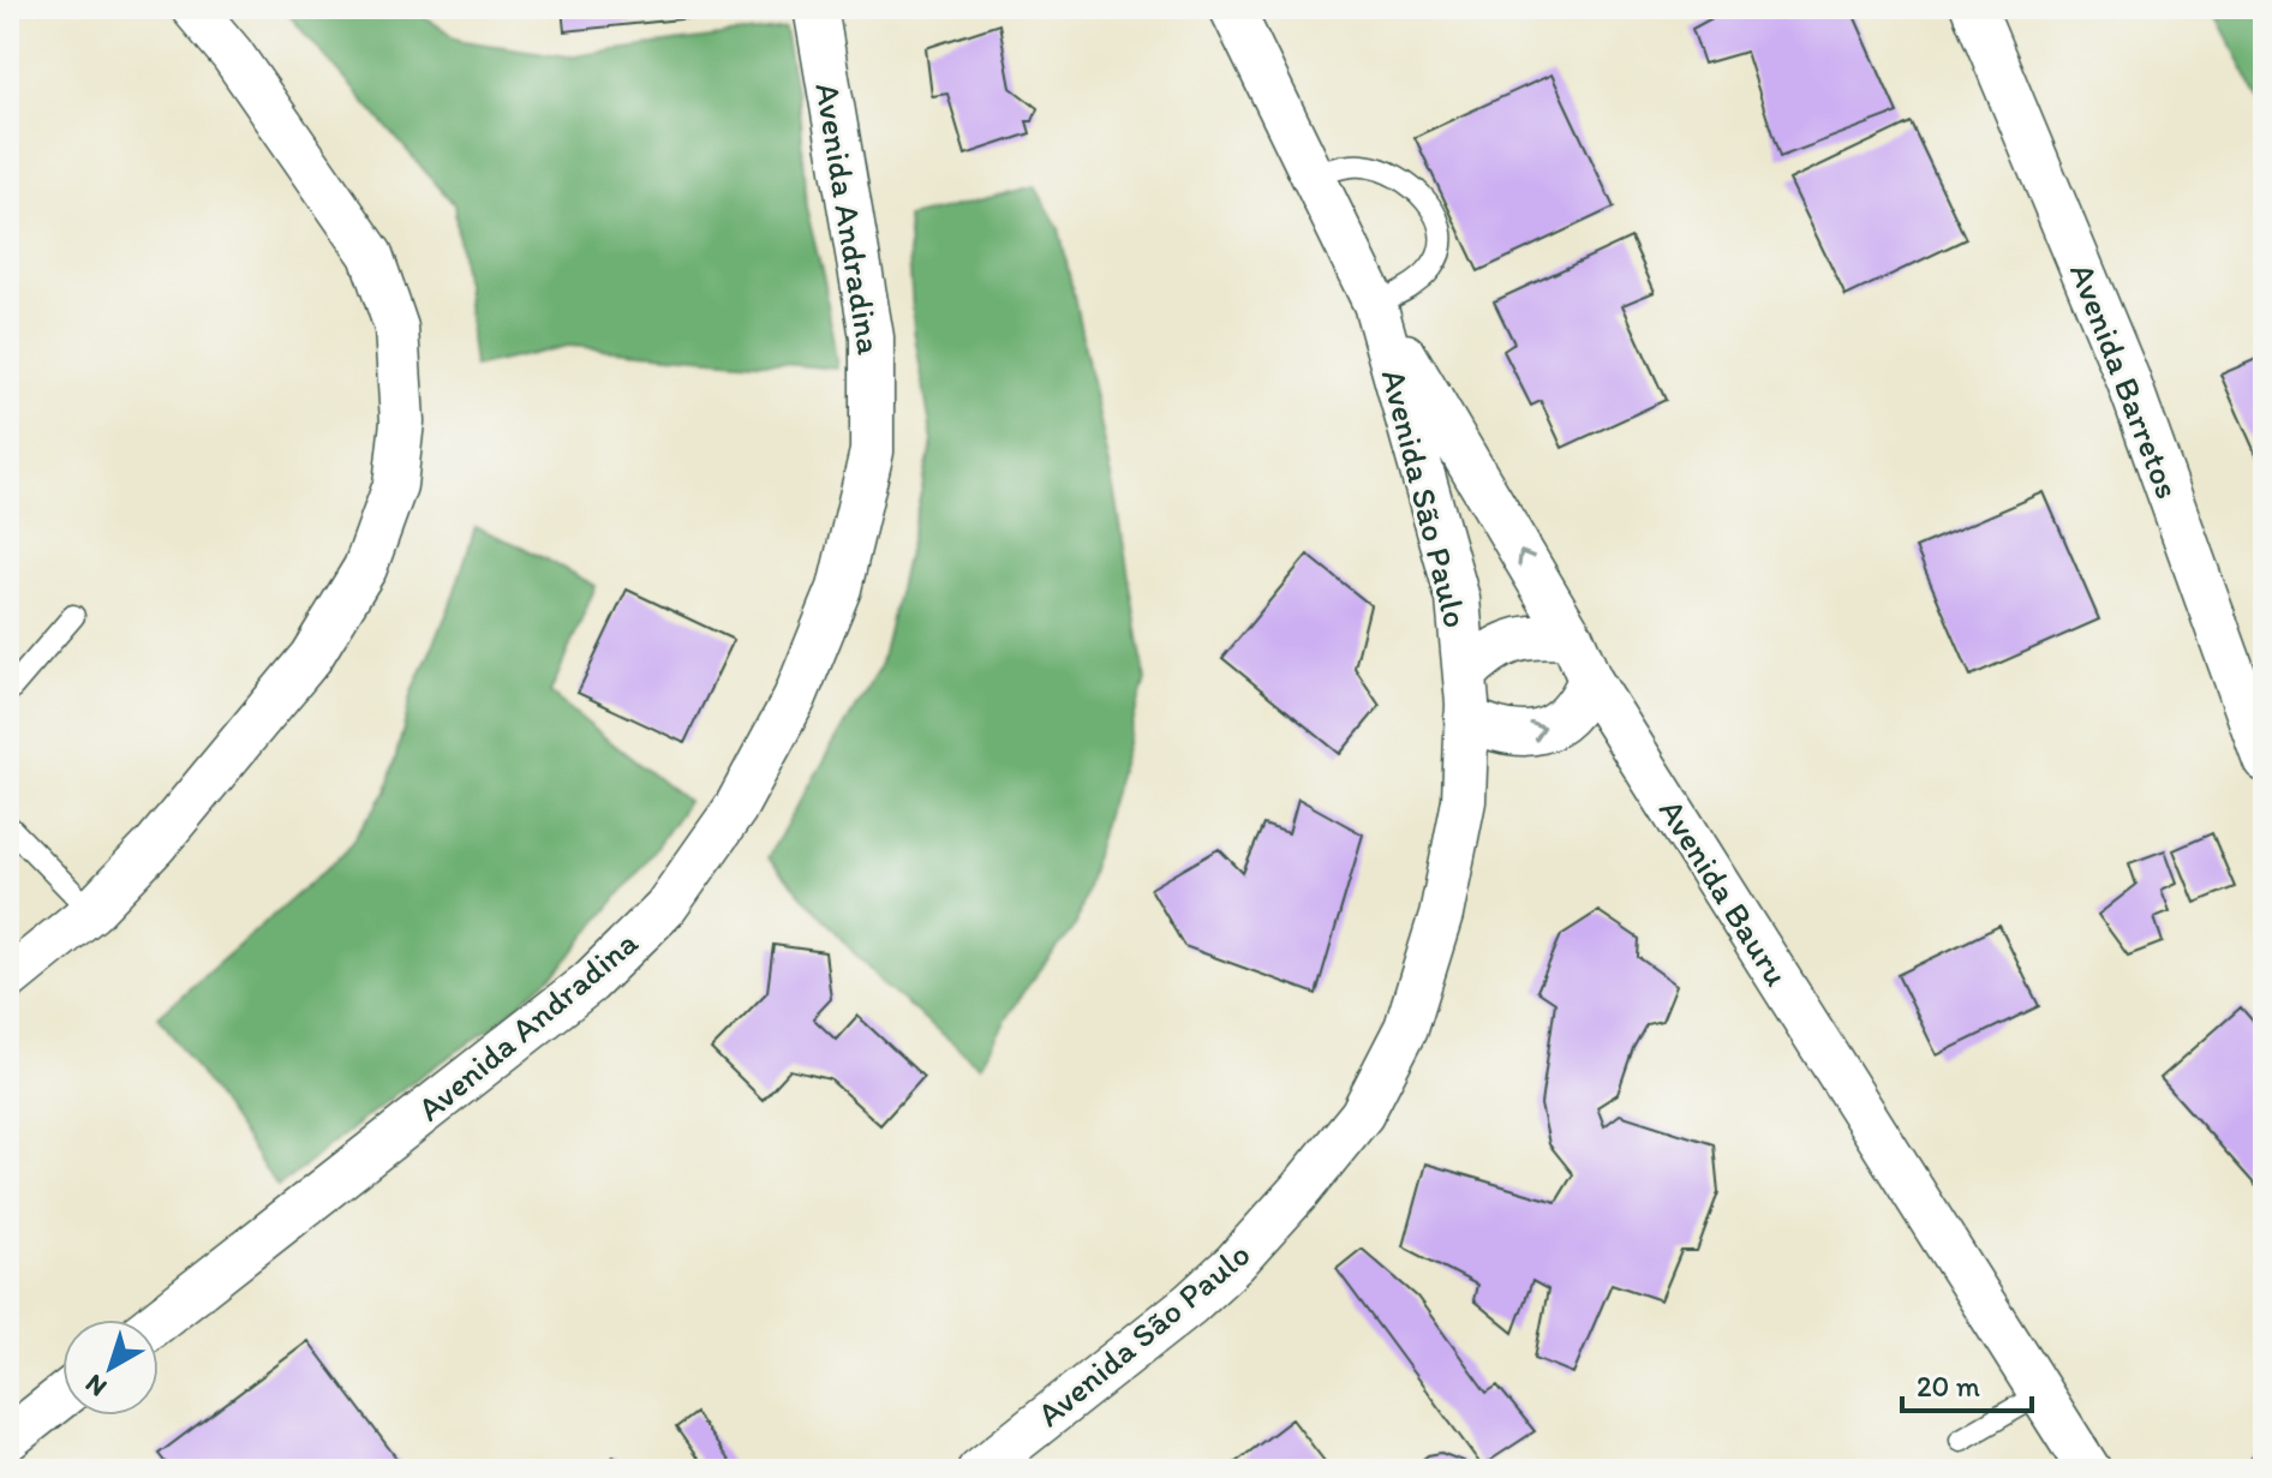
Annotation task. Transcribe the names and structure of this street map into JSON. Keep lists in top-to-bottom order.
{
  "streets": {
    "street": [
      "Avenida Andradina",
      "Avenida Barretos",
      "Avenida São Paulo",
      "Avenida Bauru"
    ]
  },
  "crossings": [
    ["Avenida São Paulo", "Avenida Bauru"]
  ],
  "scale_bar": "20 m",
  "north": "bottom left"
}
